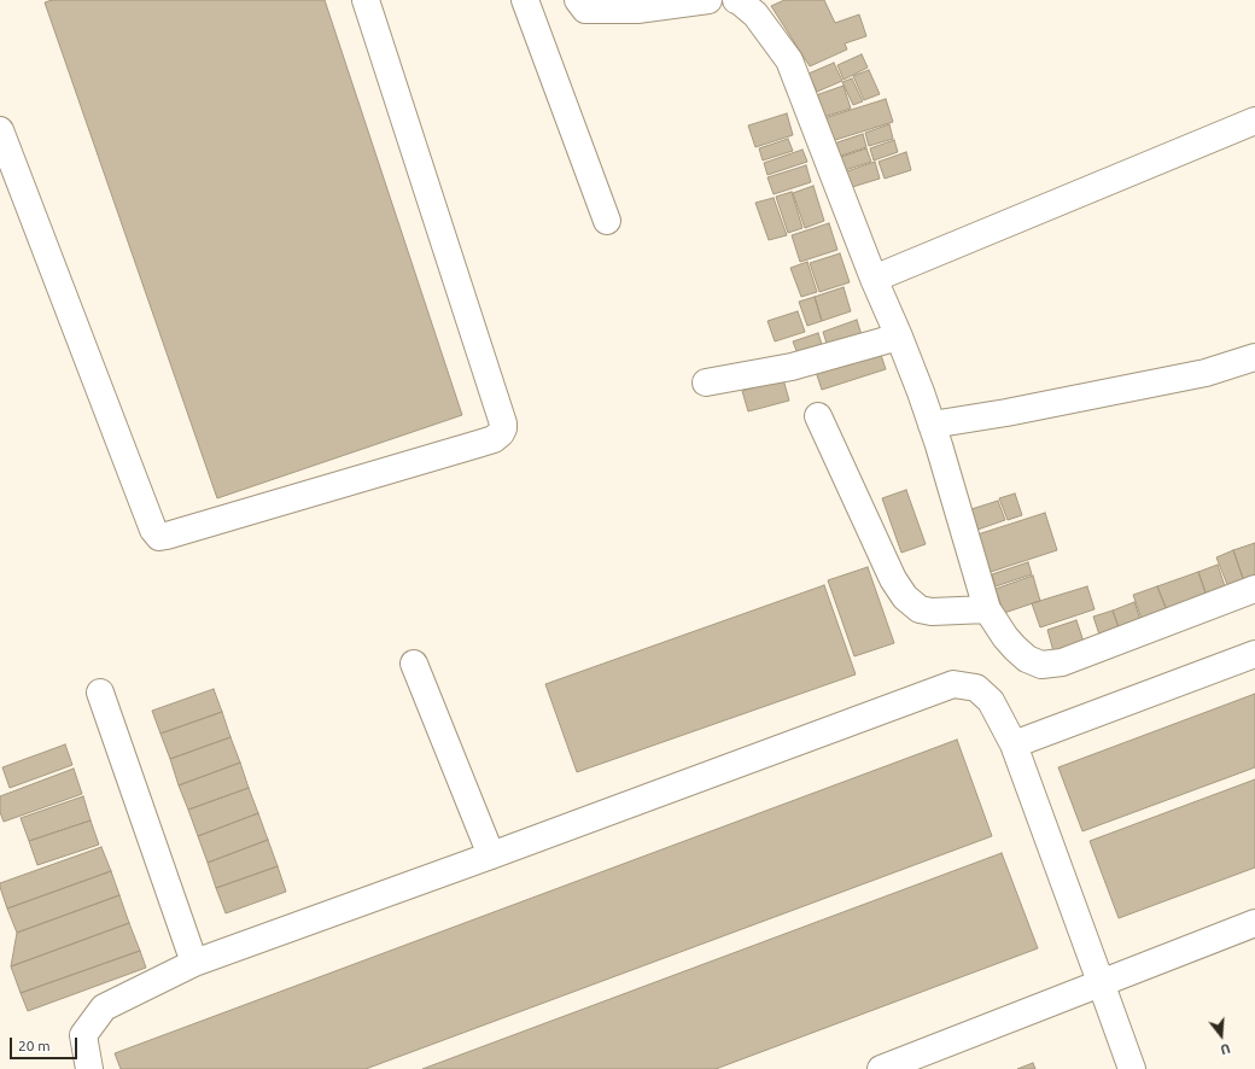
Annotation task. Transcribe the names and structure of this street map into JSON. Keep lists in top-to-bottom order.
{
  "scale_bar": "20 m",
  "north": "bottom"
}
